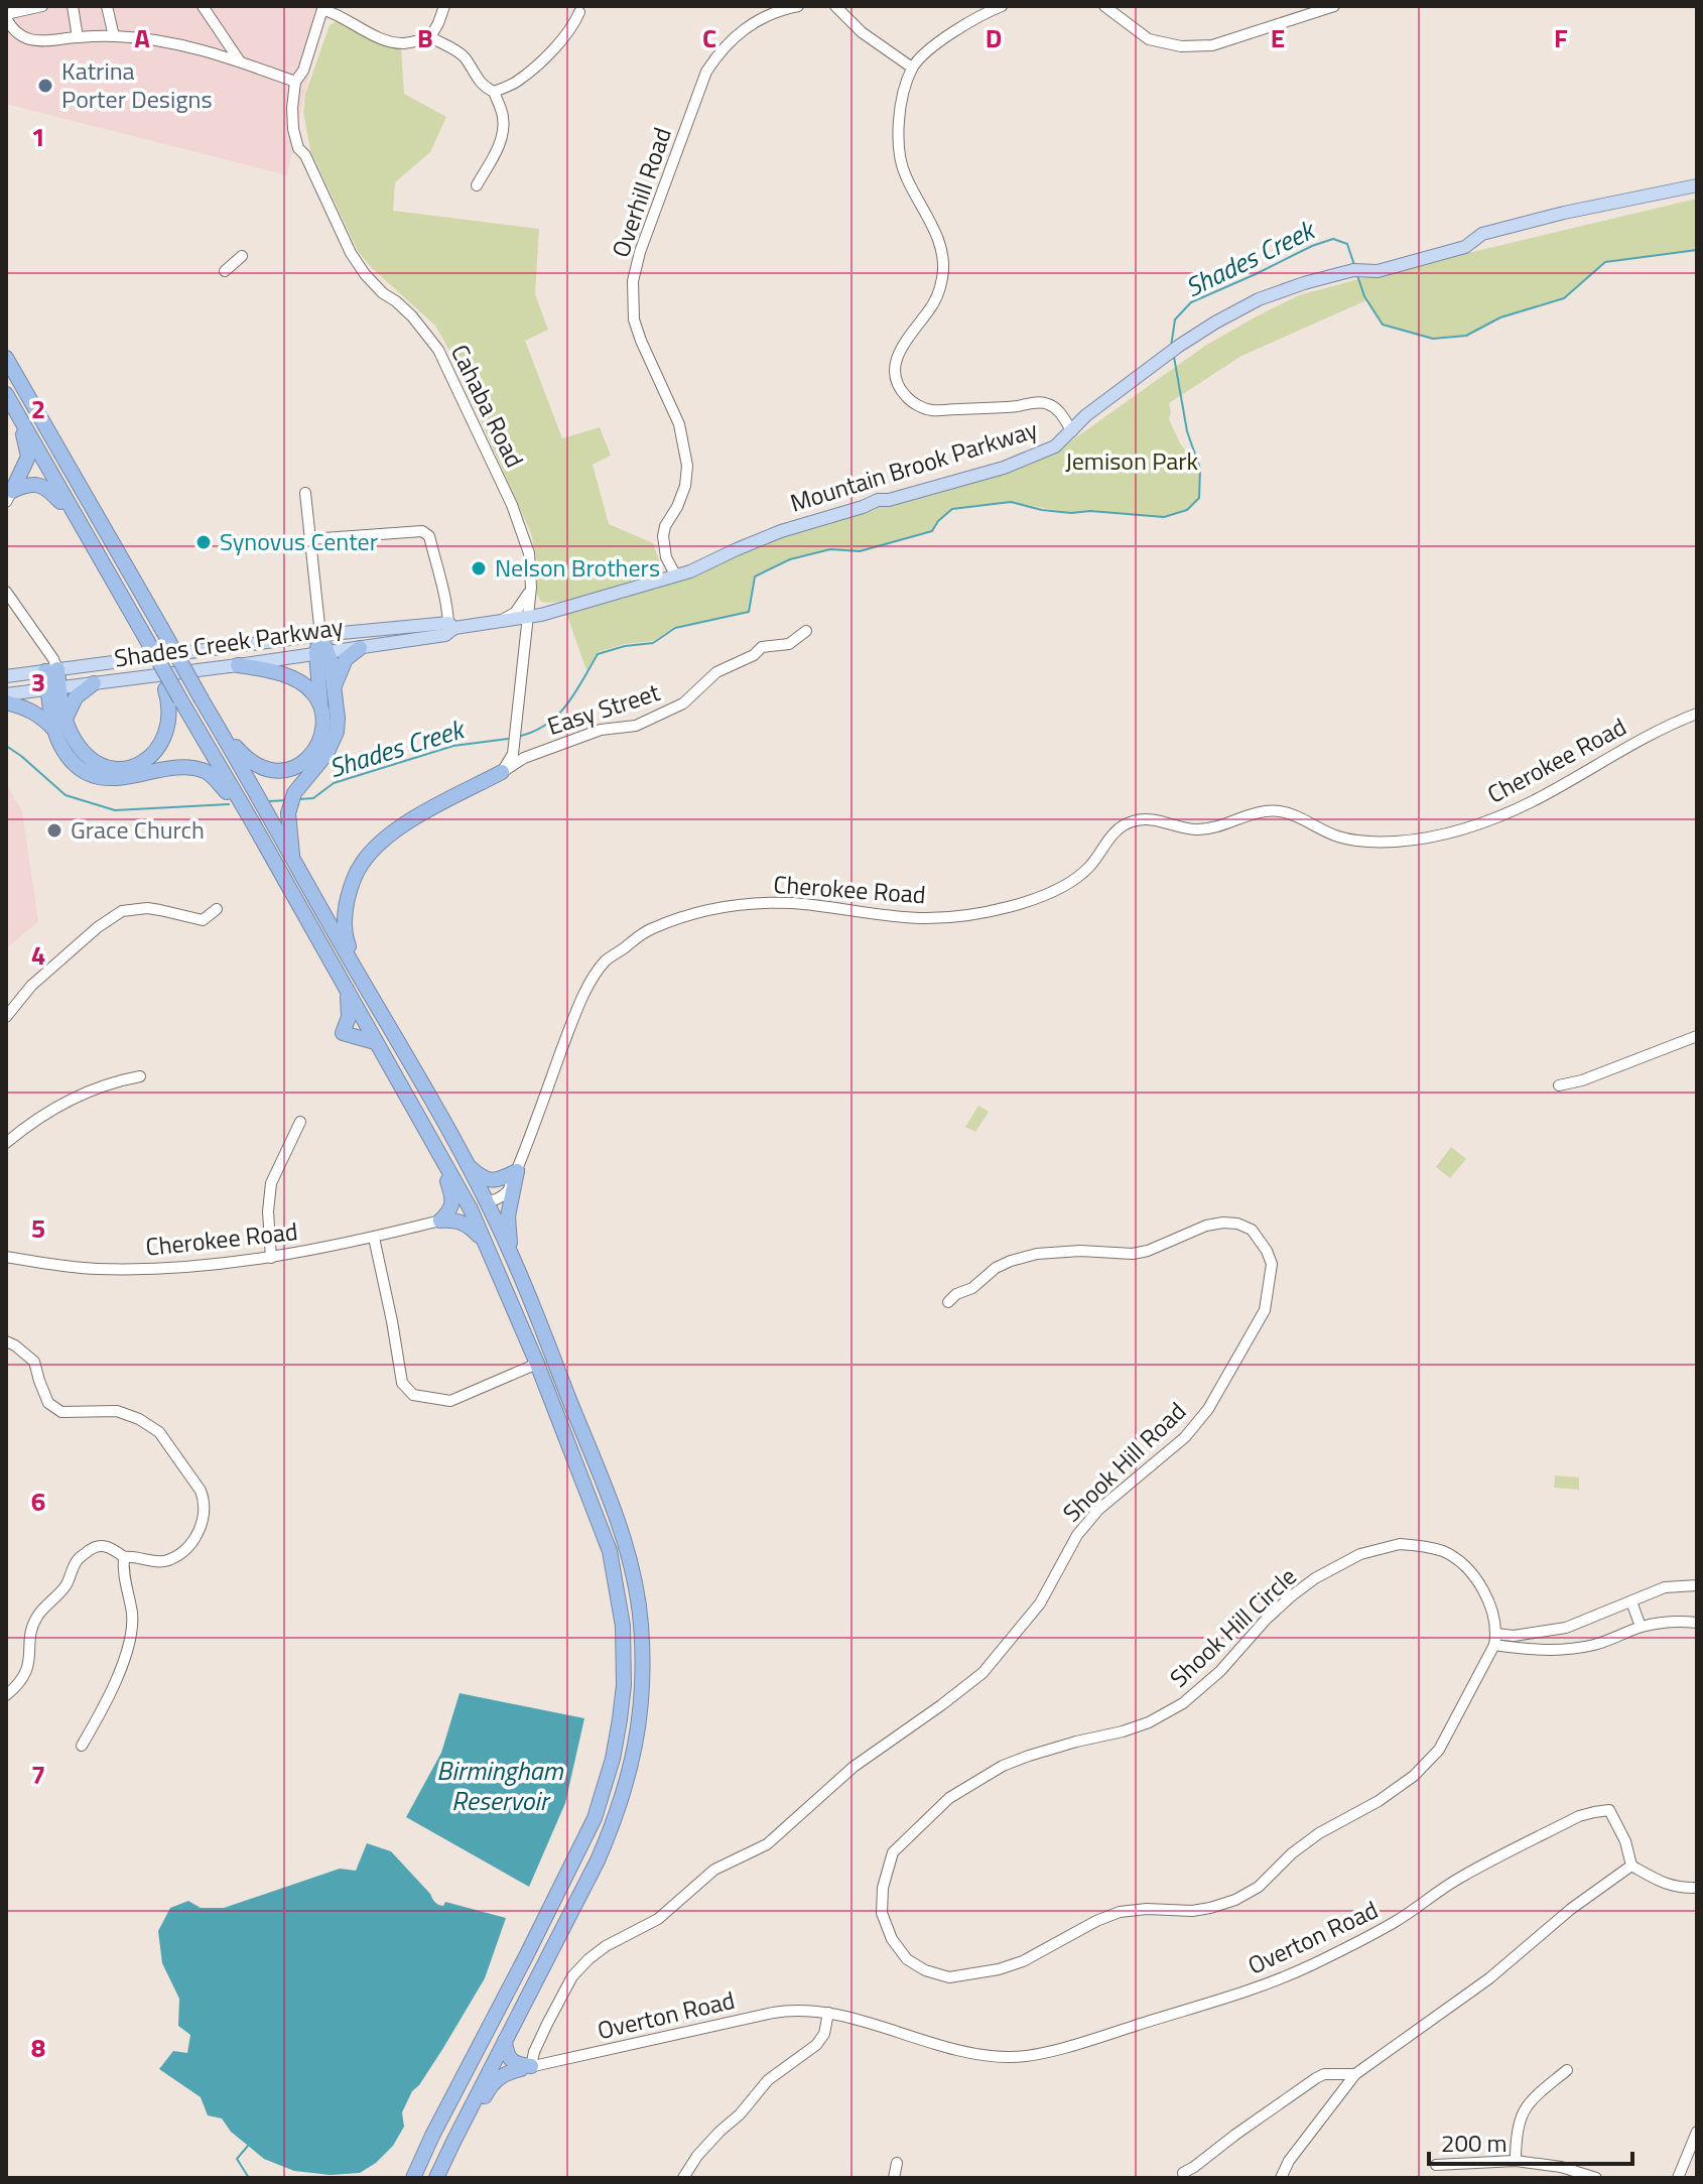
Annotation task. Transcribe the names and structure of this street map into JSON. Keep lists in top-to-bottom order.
{
  "streets": {
    "main road": ["Mountain Brook Parkway", "Shades Creek Parkway"],
    "street": [
      "Overhill Road",
      "Cahaba Road",
      "Easy Street",
      "Cherokee Road",
      "Shook Hill Road",
      "Shook Hill Circle",
      "Overton Road"
    ]
  },
  "crossings": [
    ["Overhill Road", "Mountain Brook Parkway"],
    ["Cahaba Road", "Mountain Brook Parkway"],
    ["Cahaba Road", "Shades Creek Parkway"],
    ["Cahaba Road", "Easy Street"],
    ["Mountain Brook Parkway", "Shades Creek Parkway"],
    ["Shook Hill Road", "Overton Road"]
  ],
  "water": ["Shades Creek", "Birmingham Reservoir"],
  "parks": ["Jemison Park"],
  "places": [
    "Katrina Porter Designs",
    "Synovus Center",
    "Nelson Brothers",
    "Grace Church"
  ],
  "scale_bar": "200 m",
  "grid": {
    "columns": [
      "A",
      "B",
      "C",
      "D",
      "E",
      "F"
    ],
    "rows": [
      "1",
      "2",
      "3",
      "4",
      "5",
      "6",
      "7",
      "8"
    ]
  }
}
